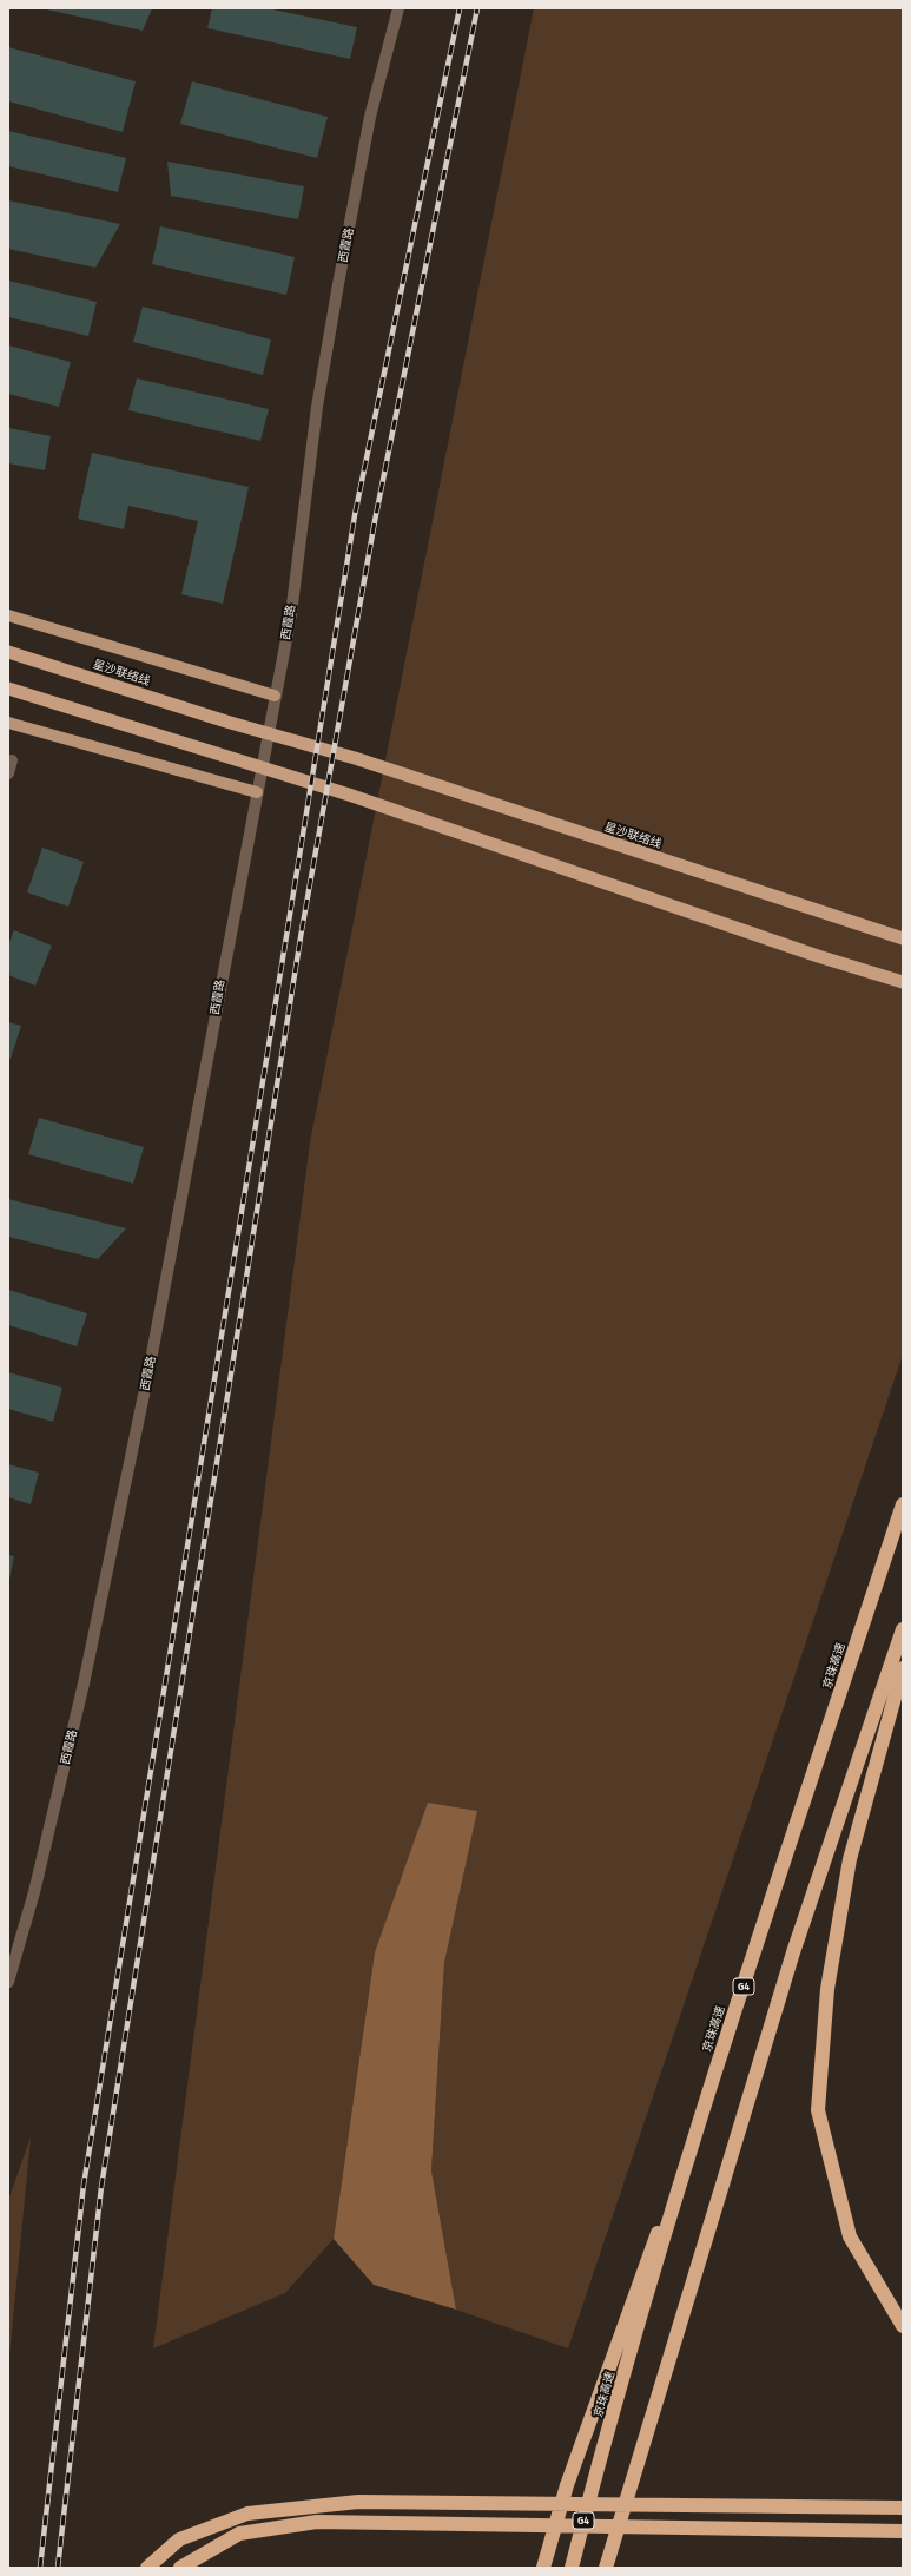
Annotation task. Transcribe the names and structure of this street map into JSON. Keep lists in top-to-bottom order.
{
  "streets": {
    "highway": ["星沙联络线", "京珠高速", "G4"],
    "street": ["西霞路"]
  }
}
